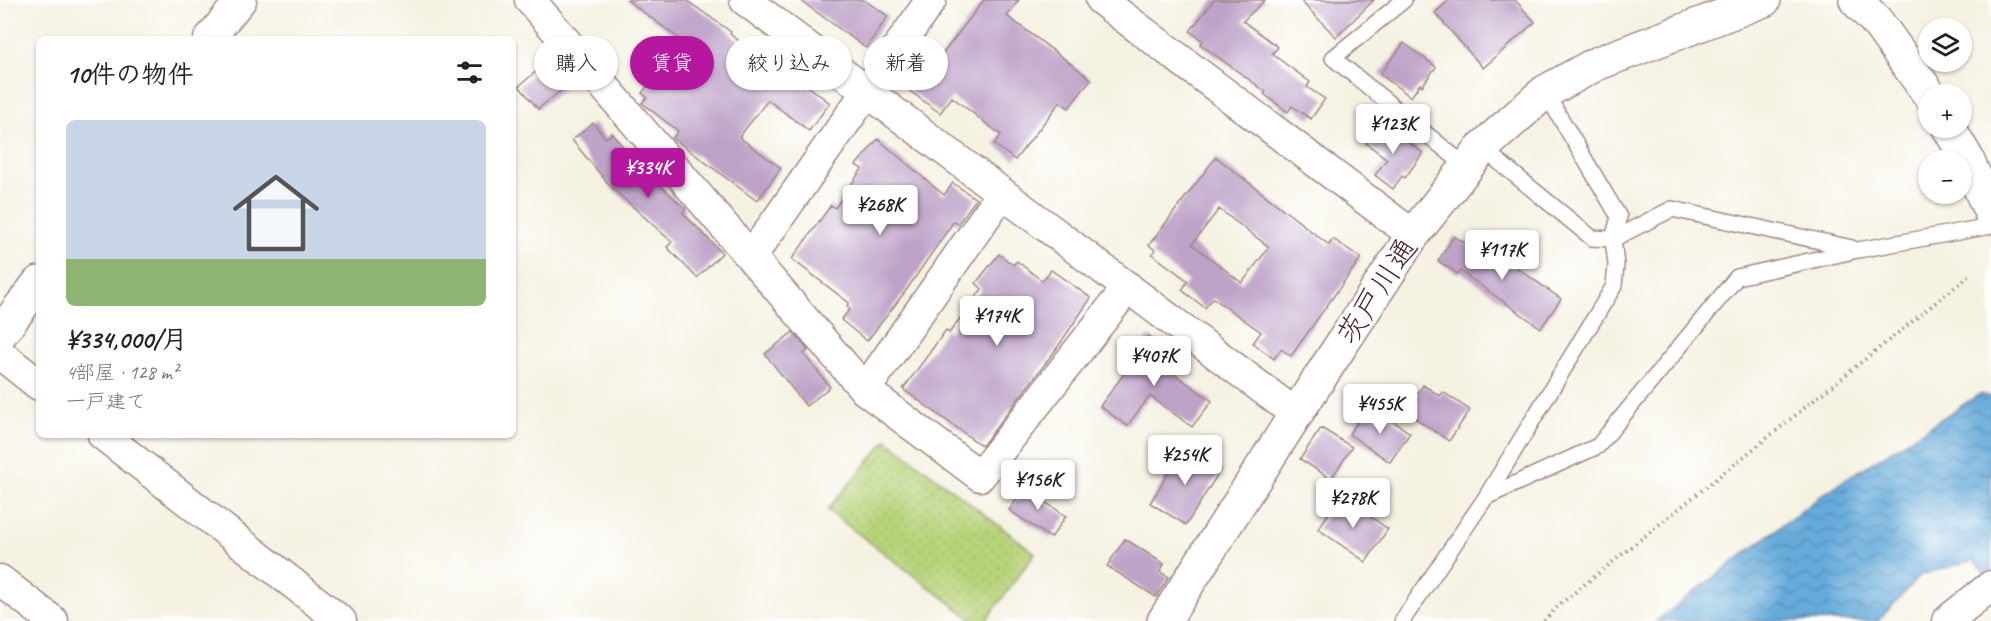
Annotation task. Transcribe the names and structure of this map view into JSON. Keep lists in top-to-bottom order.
{
  "streets": {
    "street": ["茨戸川通"]
  },
  "page": {
    "map_buttons": ["+", "−"],
    "chip": [
      "購入",
      "賃貸",
      "絞り込み",
      "新着"
    ],
    "heading": "10件の物件",
    "price": [
      "¥123K",
      "¥334K",
      "¥268K",
      "¥117K",
      "¥174K",
      "¥407K",
      "¥455K",
      "¥254K",
      "¥156K",
      "¥278K"
    ],
    "list": [
      {
        "name": "¥334,000/月",
        "note": "4部屋 · 128 m² · 一戸建て"
      }
    ]
  }
}
